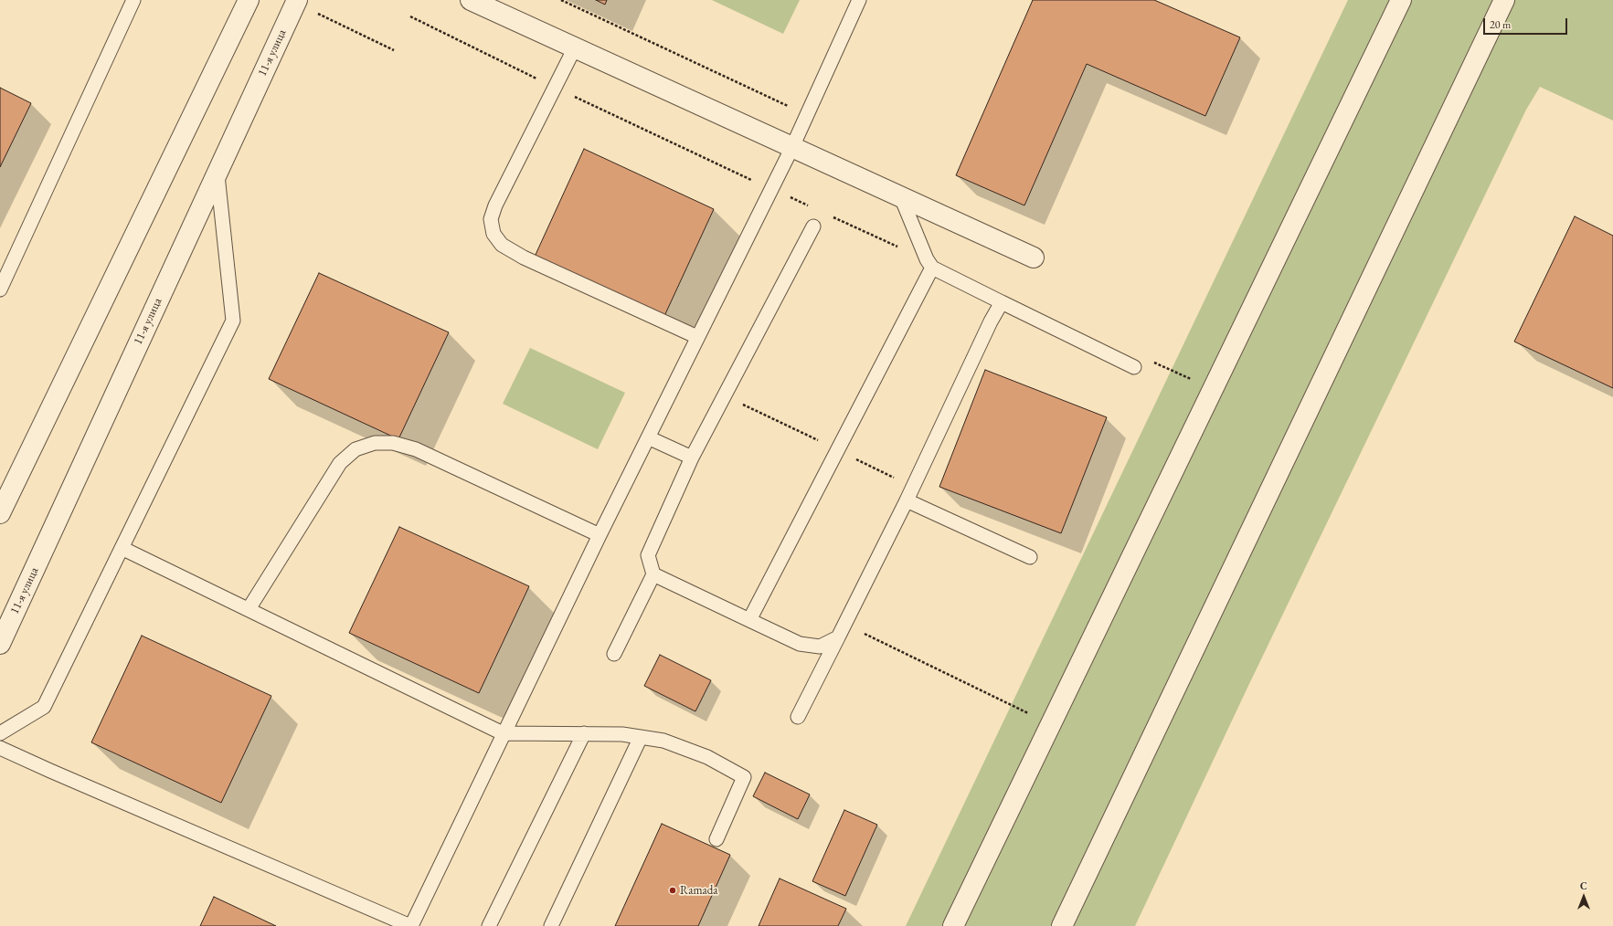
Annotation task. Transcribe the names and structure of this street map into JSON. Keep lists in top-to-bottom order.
{
  "streets": {
    "street": ["11-я улица"]
  },
  "places": ["Ramada"],
  "scale_bar": "20 m",
  "north": "top"
}
